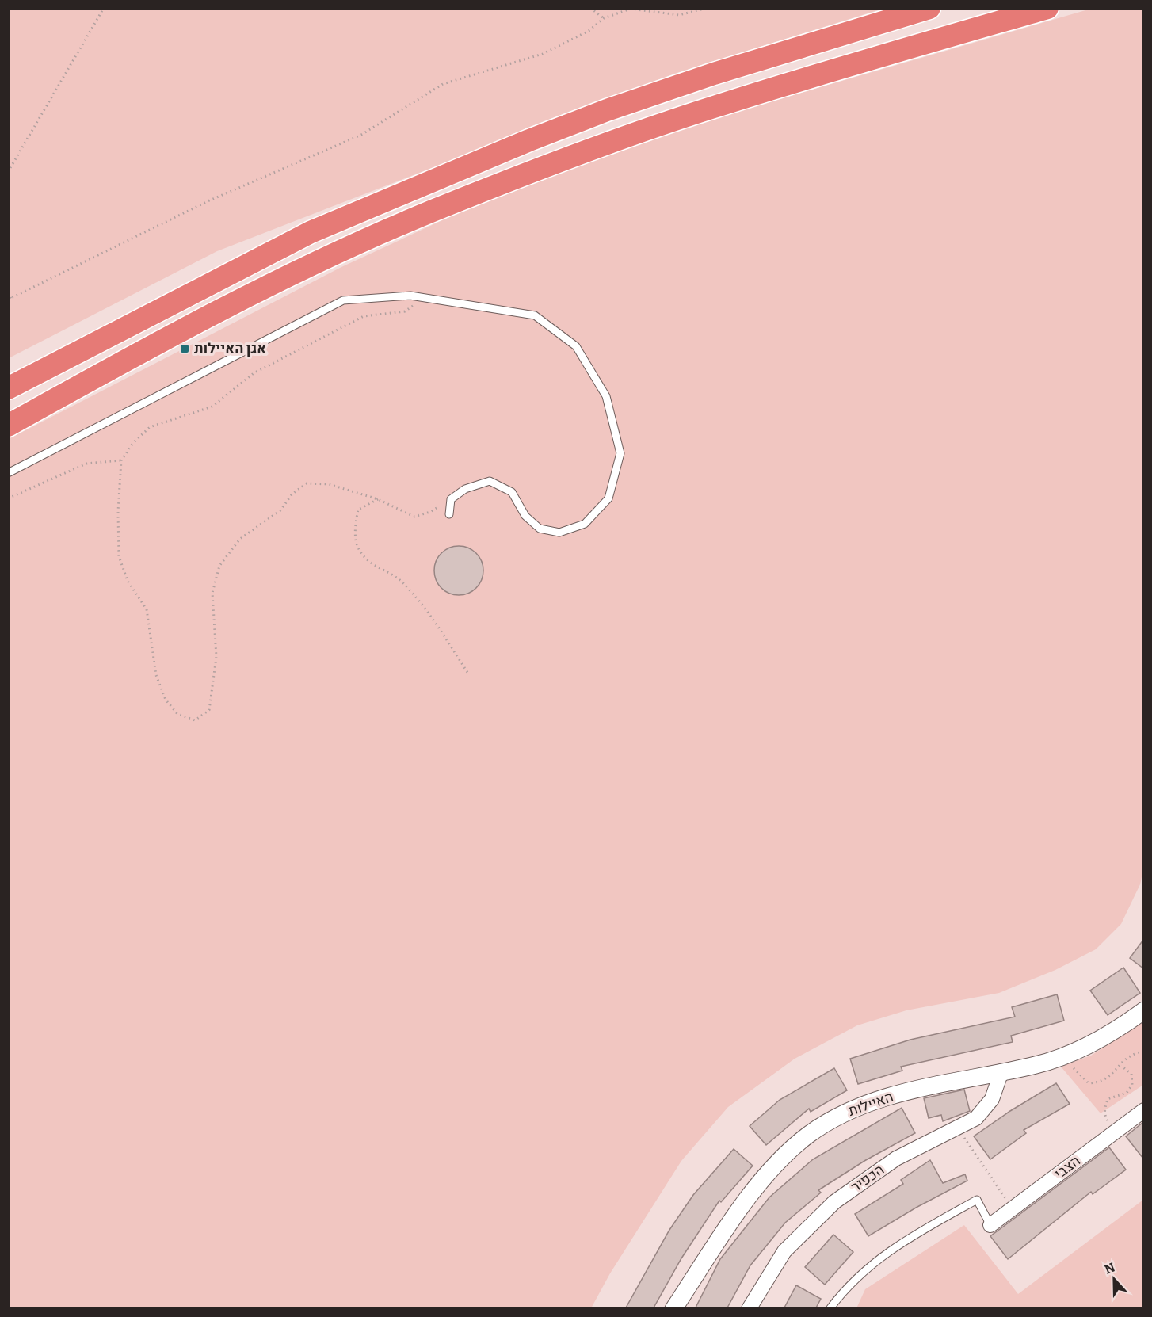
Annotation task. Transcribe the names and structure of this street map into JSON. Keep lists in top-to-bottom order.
{
  "streets": {
    "street": ["האיילות", "הצבי", "הכפיר"]
  },
  "crossings": [
    ["האיילות", "הכפיר"]
  ],
  "places": {
    "transit": ["אגן האיילות"]
  },
  "north": "top"
}
